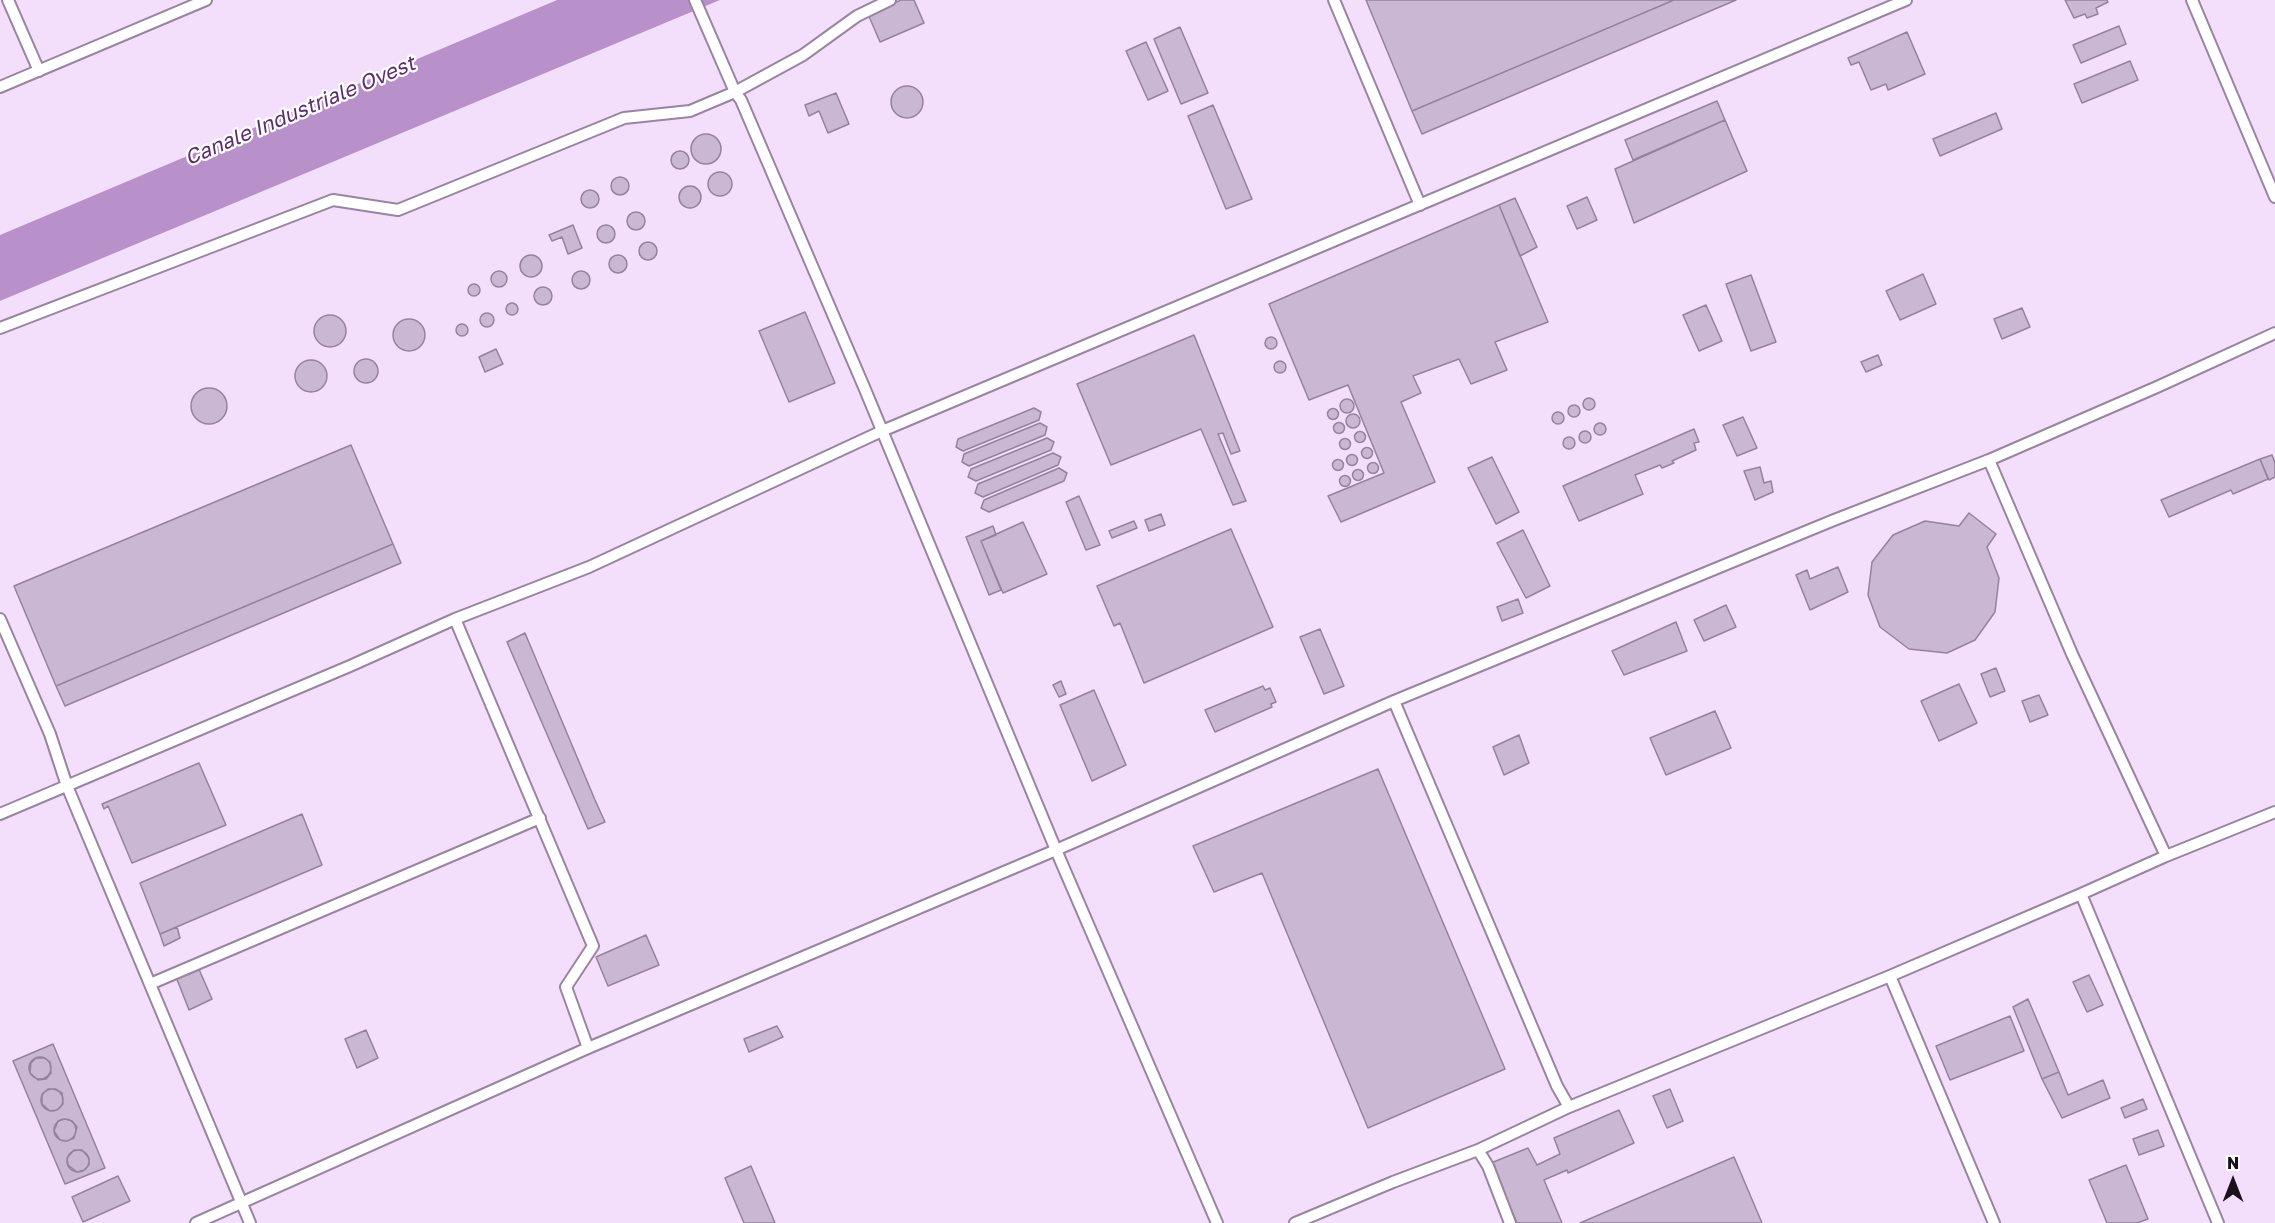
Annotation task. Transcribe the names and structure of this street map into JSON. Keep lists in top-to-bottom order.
{
  "water": ["Canale Industriale Ovest"],
  "north": "top"
}
